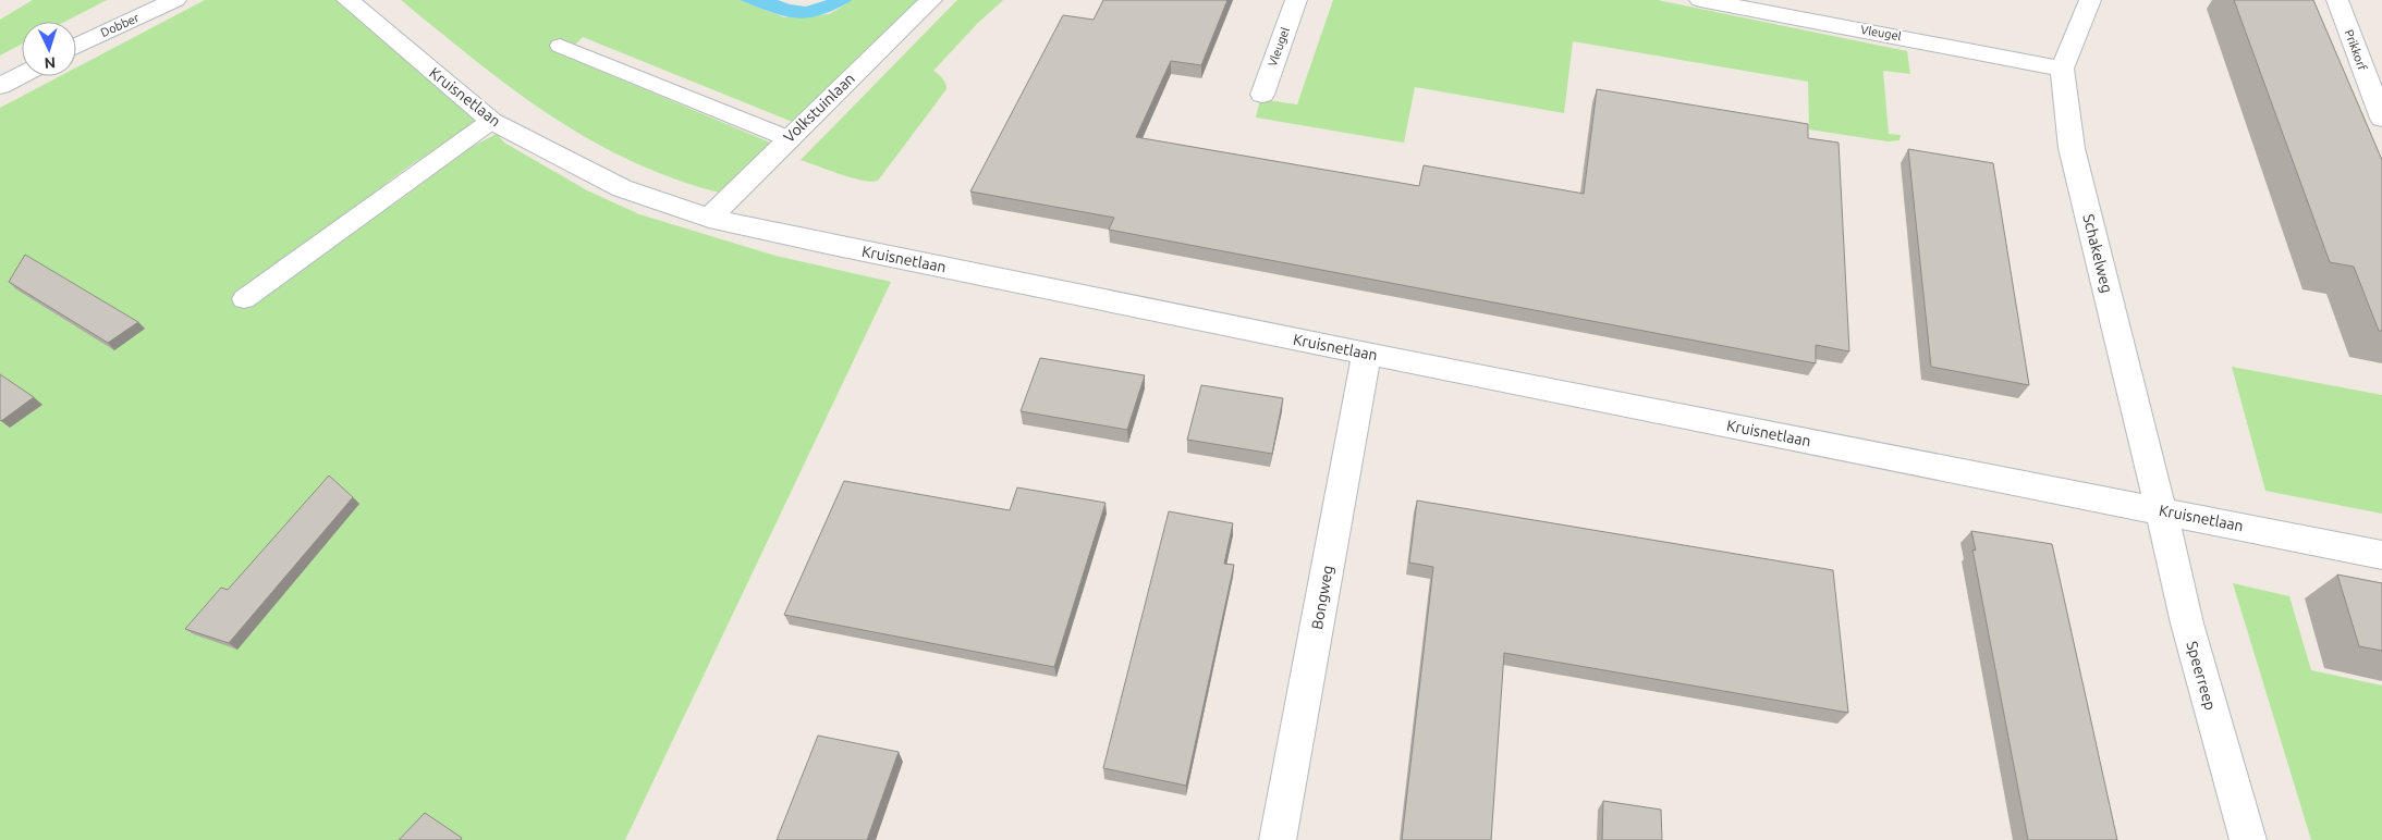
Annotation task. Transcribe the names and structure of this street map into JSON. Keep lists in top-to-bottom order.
{
  "streets": {
    "street": [
      "Dobber",
      "Vleugel",
      "Prikkorf",
      "Kruisnetlaan",
      "Volkstuinlaan",
      "Schakelweg",
      "Bongweg",
      "Speerreep"
    ]
  },
  "crossings": [
    ["Vleugel", "Schakelweg"],
    ["Kruisnetlaan", "Volkstuinlaan"],
    ["Kruisnetlaan", "Schakelweg"],
    ["Kruisnetlaan", "Bongweg"],
    ["Kruisnetlaan", "Speerreep"],
    ["Schakelweg", "Speerreep"]
  ],
  "north": "bottom"
}
